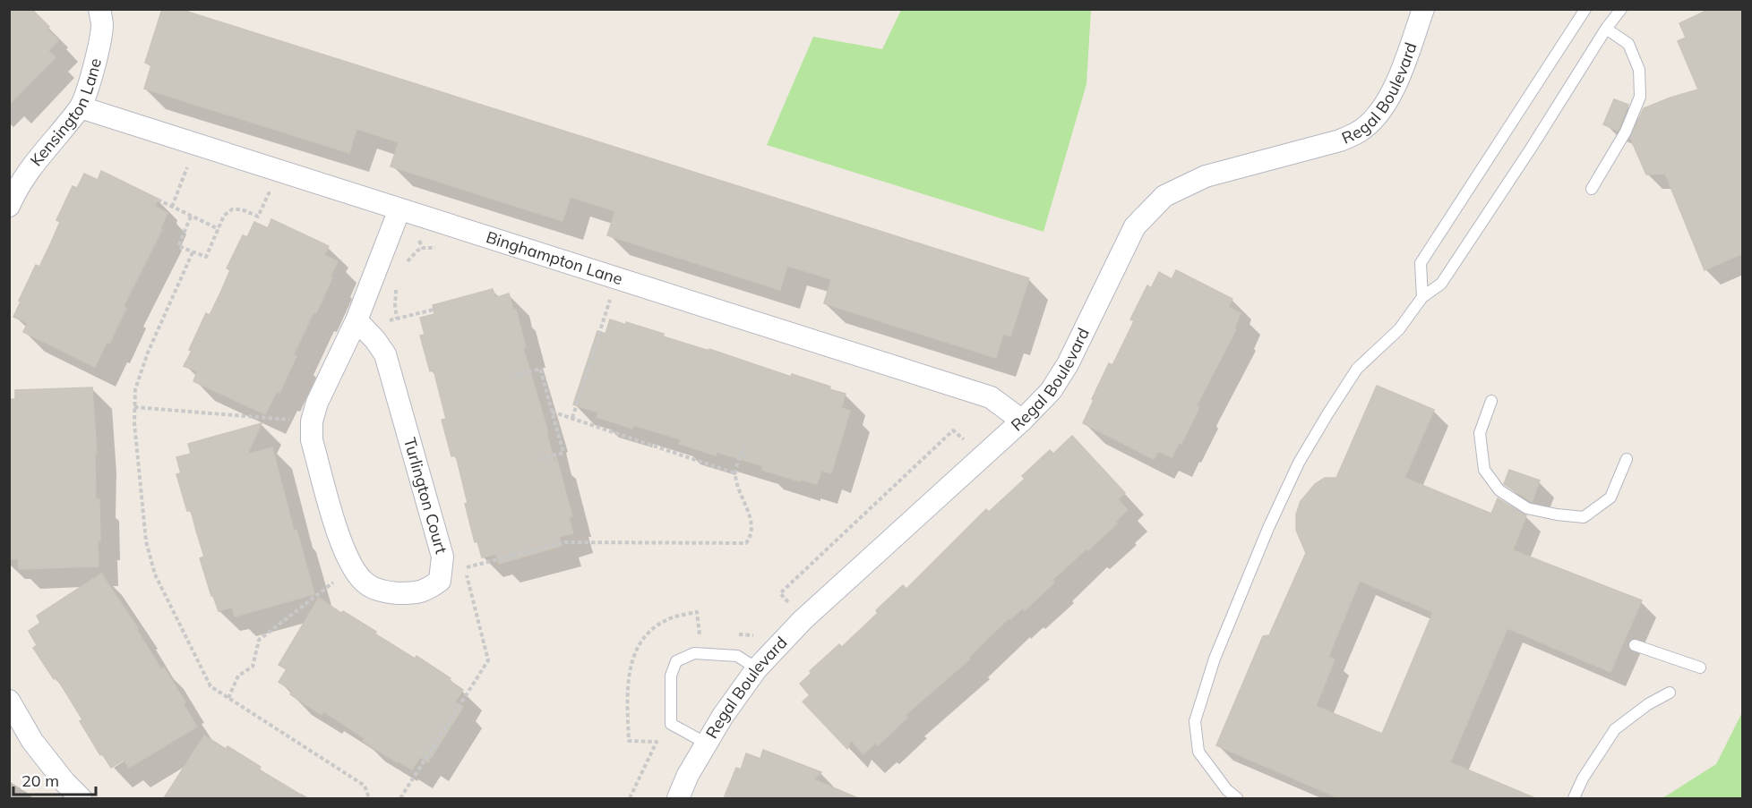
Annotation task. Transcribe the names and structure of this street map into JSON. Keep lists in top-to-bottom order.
{
  "streets": {
    "street": [
      "Regal Boulevard",
      "Kensington Lane",
      "Binghampton Lane",
      "Turlington Court"
    ]
  },
  "crossings": [
    ["Regal Boulevard", "Binghampton Lane"],
    ["Kensington Lane", "Binghampton Lane"],
    ["Binghampton Lane", "Turlington Court"]
  ],
  "scale_bar": "20 m"
}
